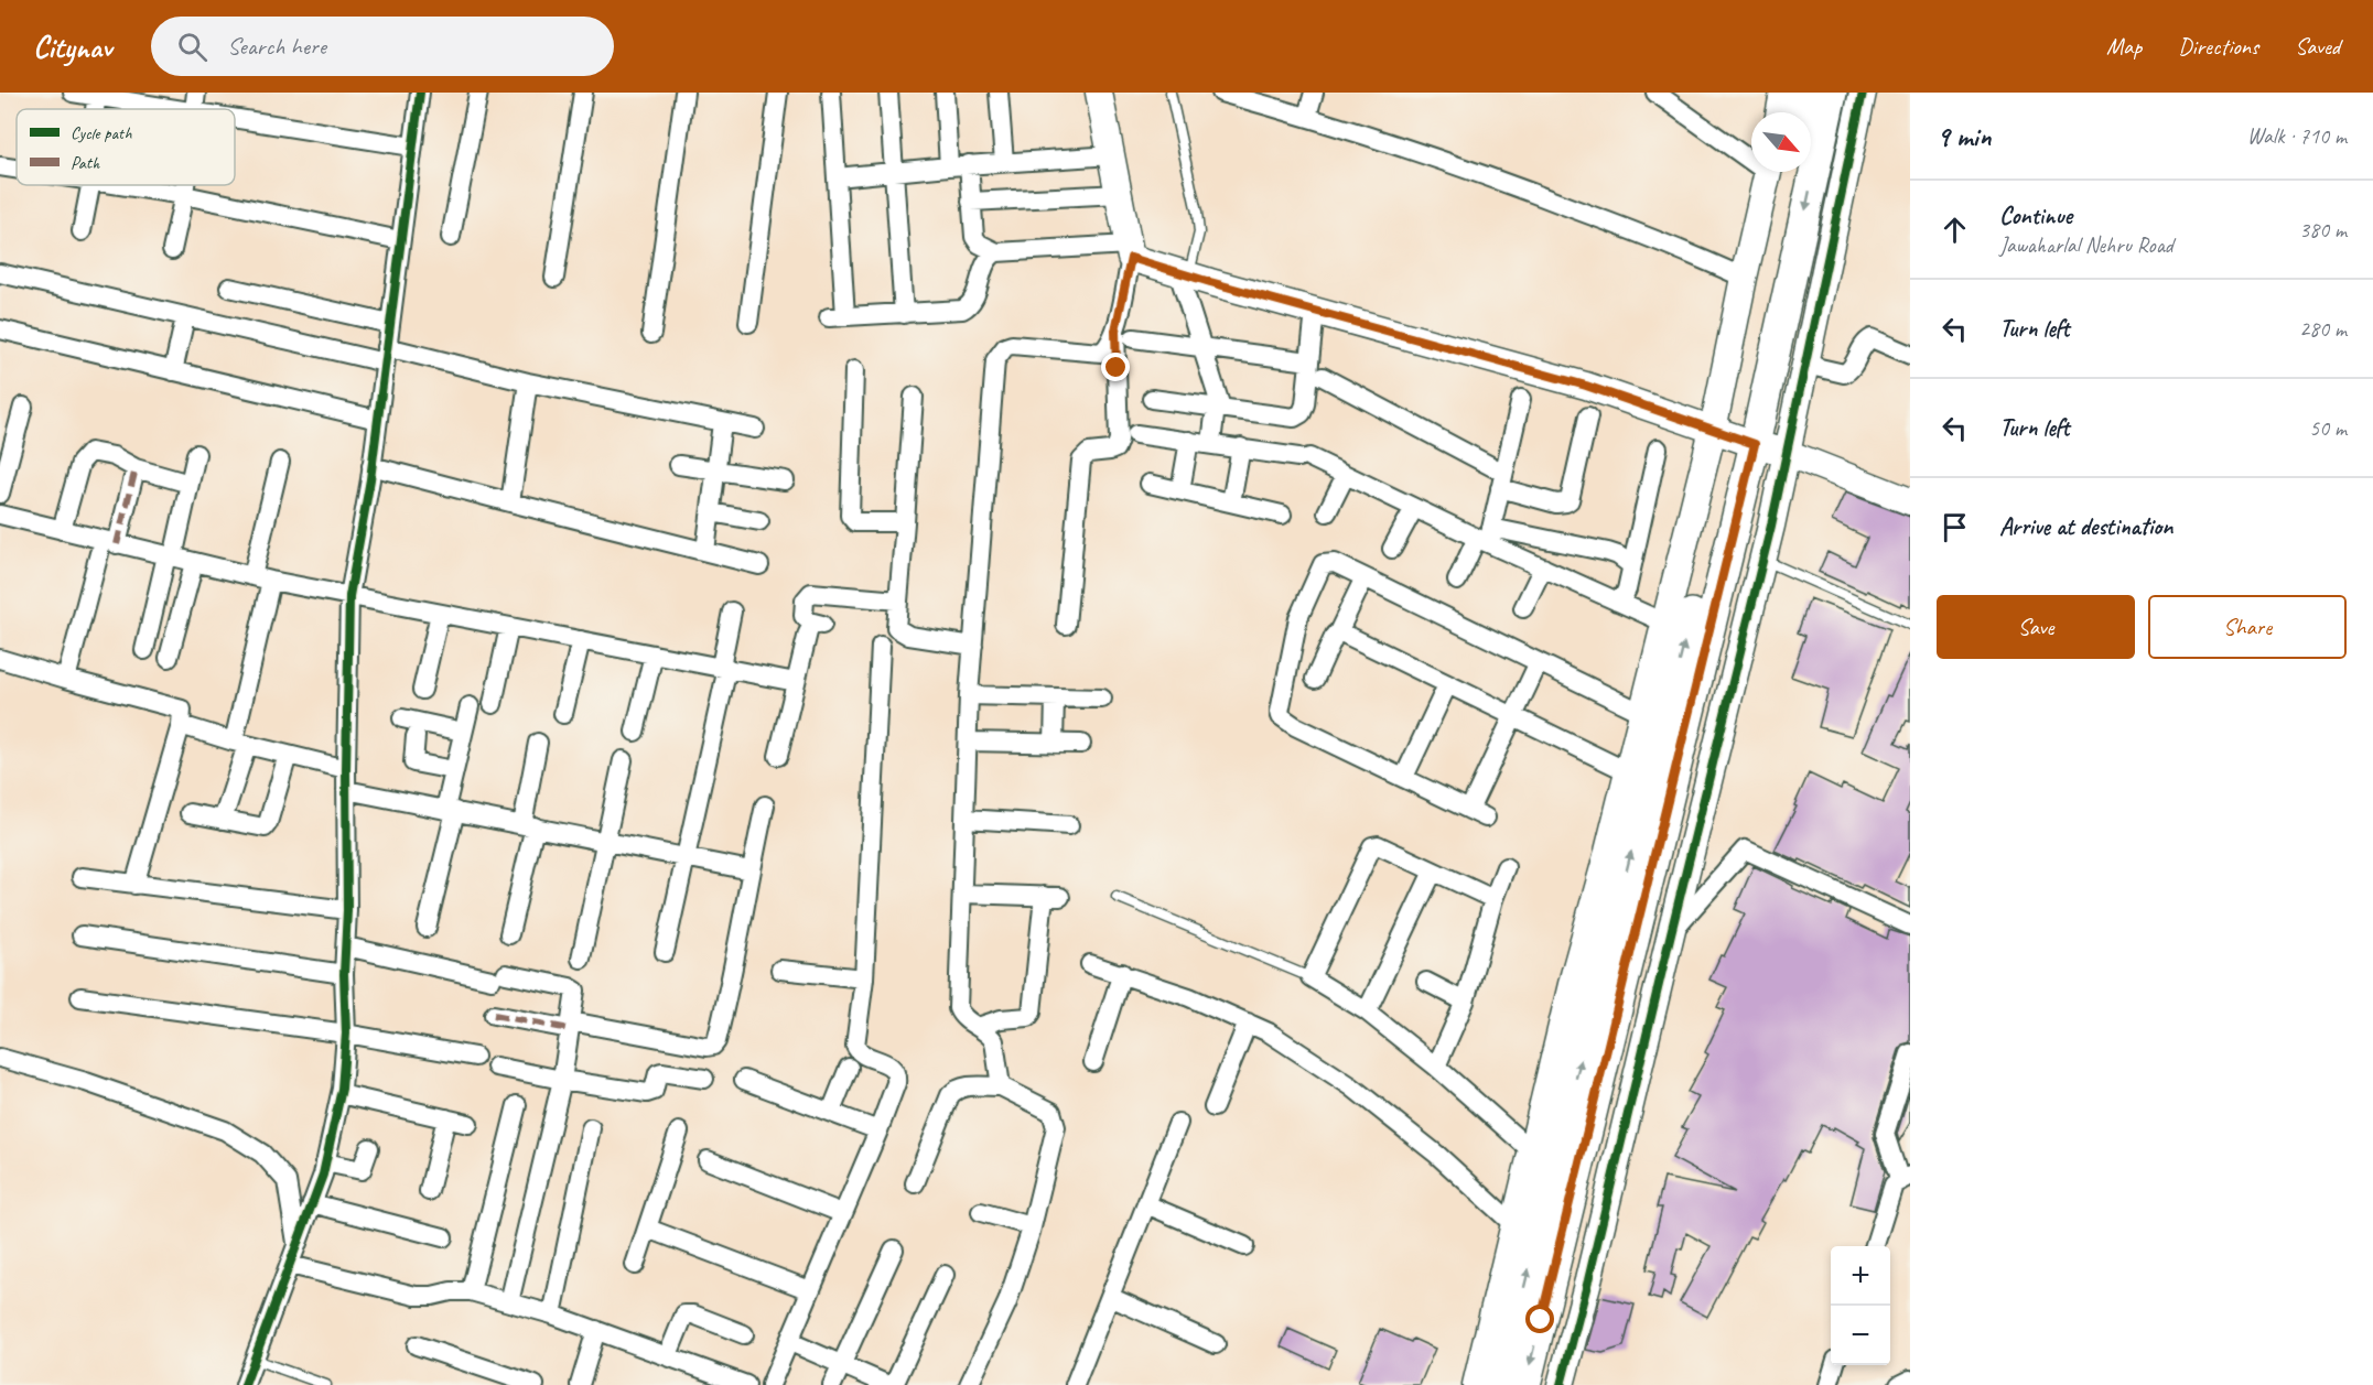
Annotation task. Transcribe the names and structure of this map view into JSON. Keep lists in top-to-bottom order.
{
  "legend": ["Cycle path", "Path"],
  "north": "bottom right",
  "page": {
    "header": "Citynav",
    "search": "Search here",
    "nav": ["Map", "Directions", "Saved"],
    "heading": ["9 min", "Walk · 710 m"],
    "list": [
      ["Continue", "Jawaharlal Nehru Road", "380 m"],
      ["Turn left", "280 m"],
      ["Turn left", "50 m"],
      "Arrive at destination"
    ],
    "buttons": ["Save", "Share"],
    "map_buttons": ["+", "−"]
  }
}
